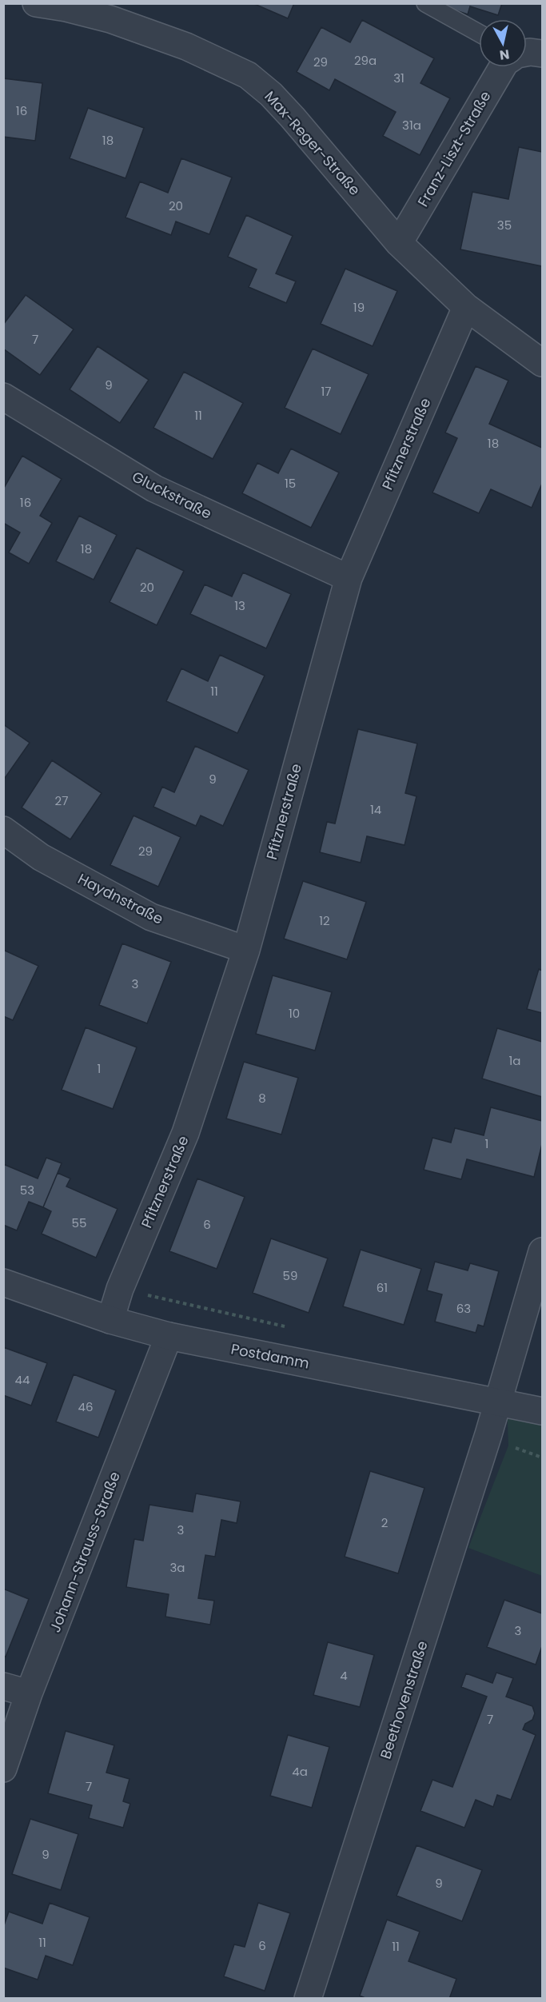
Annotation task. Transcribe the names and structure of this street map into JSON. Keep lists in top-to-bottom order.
{
  "streets": {
    "street": [
      "Max-Reger-Straße",
      "Franz-Liszt-Straße",
      "Pfitznerstraße",
      "Gluckstraße",
      "Haydnstraße",
      "Postdamm",
      "Johann-Strauss-Straße",
      "Beethovenstraße"
    ]
  },
  "crossings": [
    ["Max-Reger-Straße", "Franz-Liszt-Straße"],
    ["Max-Reger-Straße", "Pfitznerstraße"],
    ["Pfitznerstraße", "Gluckstraße"],
    ["Pfitznerstraße", "Haydnstraße"],
    ["Pfitznerstraße", "Postdamm"],
    ["Postdamm", "Johann-Strauss-Straße"],
    ["Postdamm", "Beethovenstraße"]
  ],
  "house_numbers": [
    "29a",
    "29",
    "31",
    "16",
    "31a",
    "18",
    "20",
    "35",
    "19",
    "7",
    "9",
    "17",
    "11",
    "18",
    "15",
    "16",
    "18",
    "20",
    "13",
    "11",
    "9",
    "27",
    "14",
    "29",
    "12",
    "3",
    "10",
    "1a",
    "1",
    "8",
    "1",
    "53",
    "55",
    "6",
    "59",
    "61",
    "63",
    "44",
    "46",
    "2",
    "3",
    "3a",
    "3",
    "4",
    "7",
    "4a",
    "7",
    "9",
    "9",
    "11",
    "6",
    "11"
  ],
  "north": "bottom"
}
